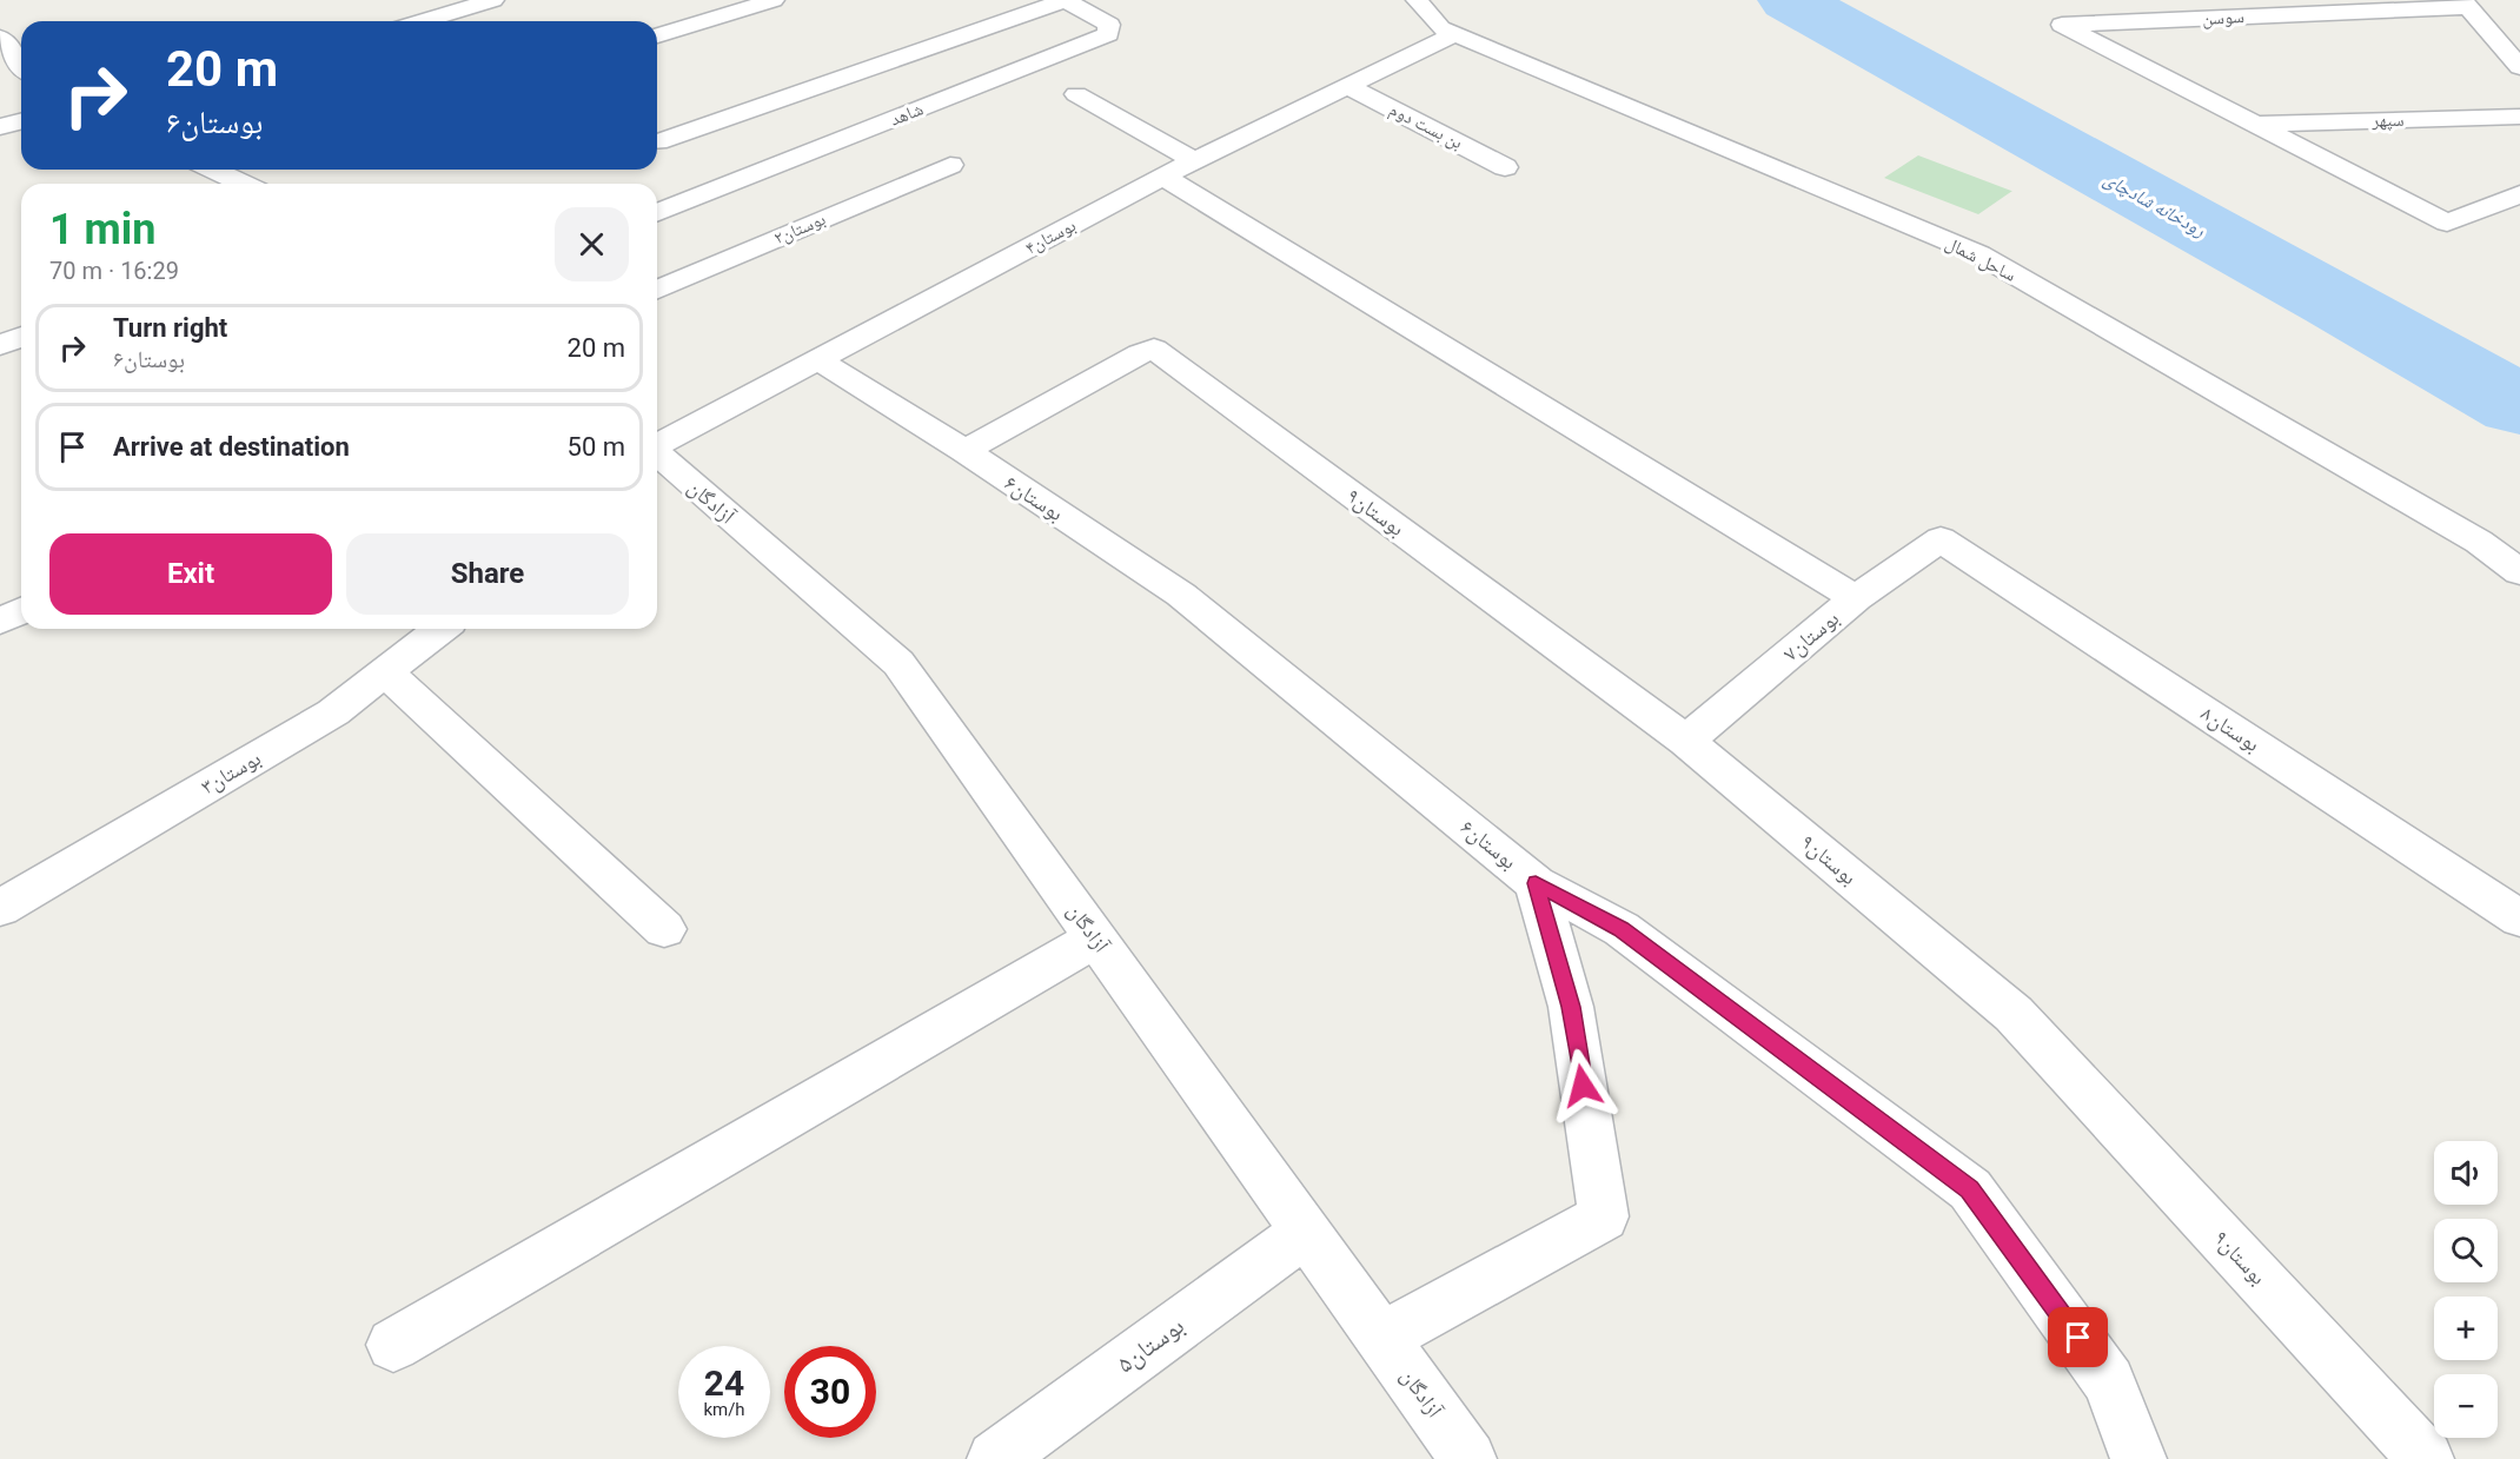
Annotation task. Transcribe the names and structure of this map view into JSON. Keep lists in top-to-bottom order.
{
  "streets": {
    "street": [
      "سوسن",
      "شاهد",
      "سپهر",
      "بن بست دوم",
      "بوستان۲",
      "بوستان۴",
      "ساحل شمال",
      "بوستان۶",
      "آزادگان",
      "بوستان۹",
      "بوستان۷",
      "بوستان۸",
      "بوستان۳",
      "بوستان۵"
    ]
  },
  "crossings": [
    ["سوسن", "سپهر"],
    ["بن بست دوم", "بوستان۴"],
    ["بوستان۴", "ساحل شمال"],
    ["بوستان۴", "بوستان۶"],
    ["بوستان۶", "بوستان۹"],
    ["آزادگان", "بوستان۵"],
    ["بوستان۹", "بوستان۷"],
    ["بوستان۷", "بوستان۸"]
  ],
  "water": ["رودخانه شادچای"],
  "page": {
    "turn": ["20 m", "بوستان۶"],
    "heading": ["1 min", "70 m · 16:29"],
    "list": [
      {
        "name": "Turn right",
        "note": "بوستان۶",
        "value": "20 m"
      },
      {
        "name": "Arrive at destination",
        "value": "50 m"
      }
    ],
    "buttons": ["Exit", "Share"],
    "map_buttons": ["+", "−"],
    "speed": "24 km/h",
    "limit": "30"
  }
}
